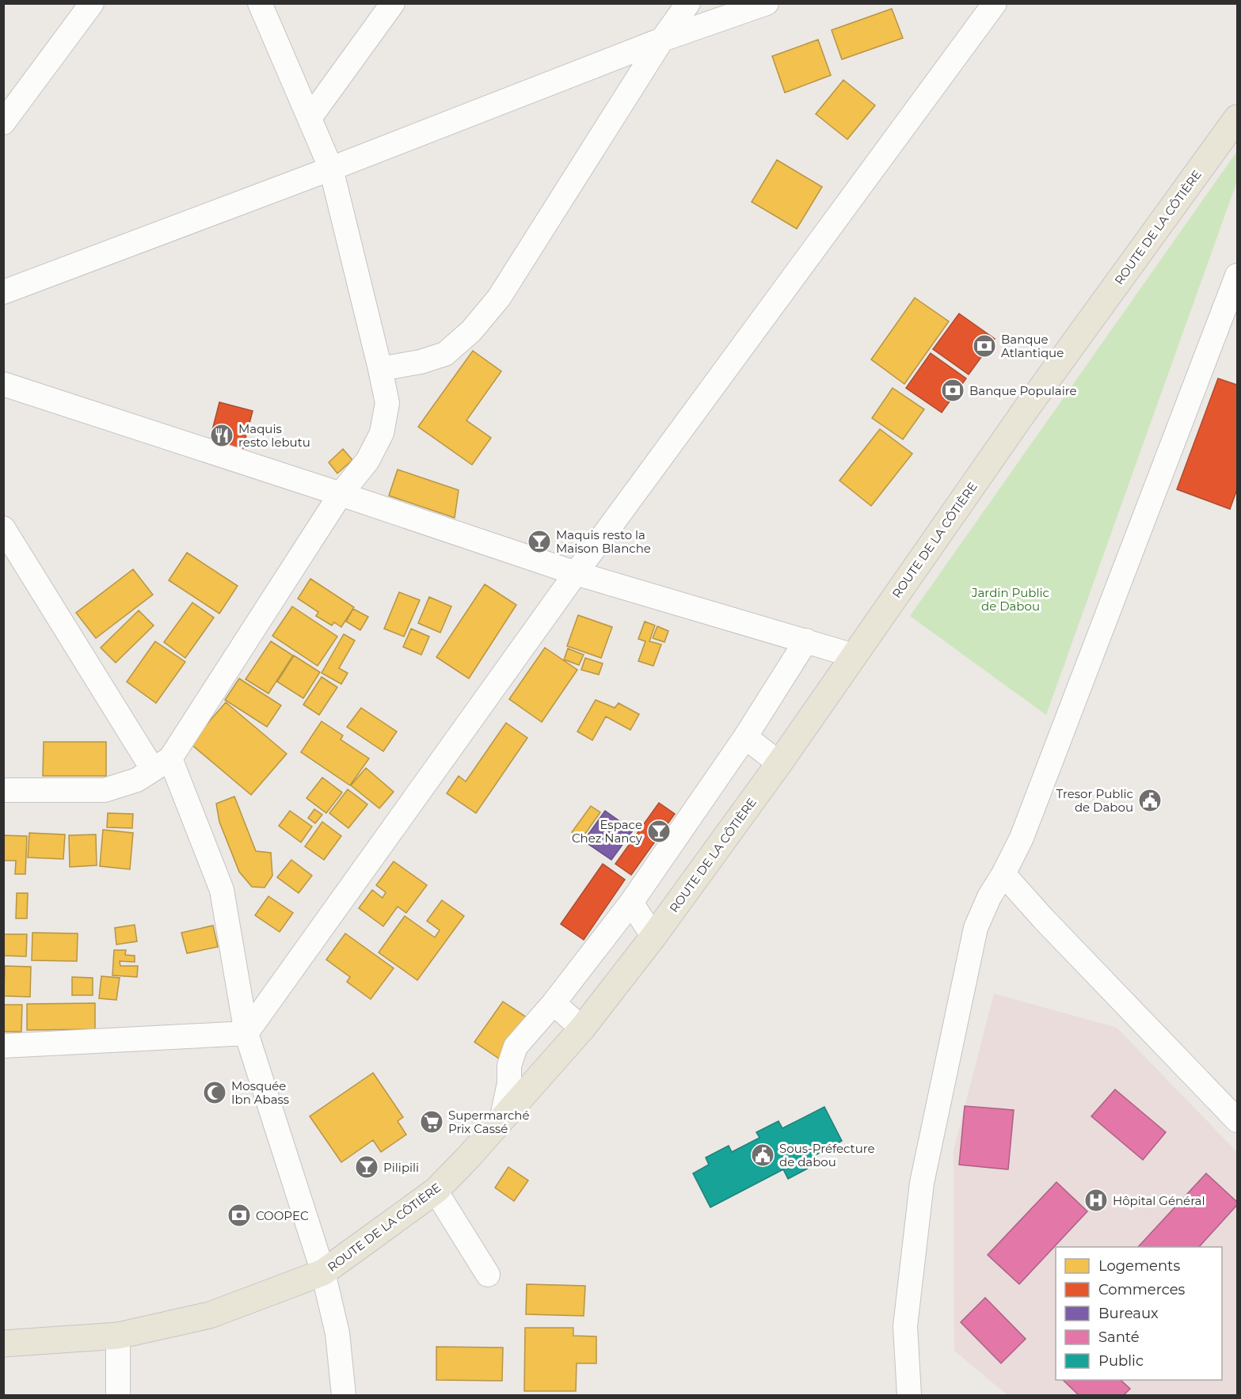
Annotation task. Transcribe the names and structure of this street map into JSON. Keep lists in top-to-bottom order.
{
  "streets": {
    "main road": ["ROUTE DE LA CÔTIÈRE"]
  },
  "parks": ["Jardin Public de Dabou"],
  "places": {
    "bank": ["Banque Atlantique", "Banque Populaire", "COOPEC"],
    "restaurant": ["Maquis resto lebutu"],
    "bar": ["Maquis resto la Maison Blanche", "Espace Chez Nancy", "Pilipili"],
    "public building": ["Tresor Public de Dabou", "Sous-Préfecture de dabou"],
    "mosque": ["Mosquée Ibn Abass"],
    "supermarket": ["Supermarché Prix Cassé"],
    "hospital": ["Hôpital Général"]
  },
  "legend": [
    "Logements",
    "Commerces",
    "Bureaux",
    "Santé",
    "Public"
  ]
}
